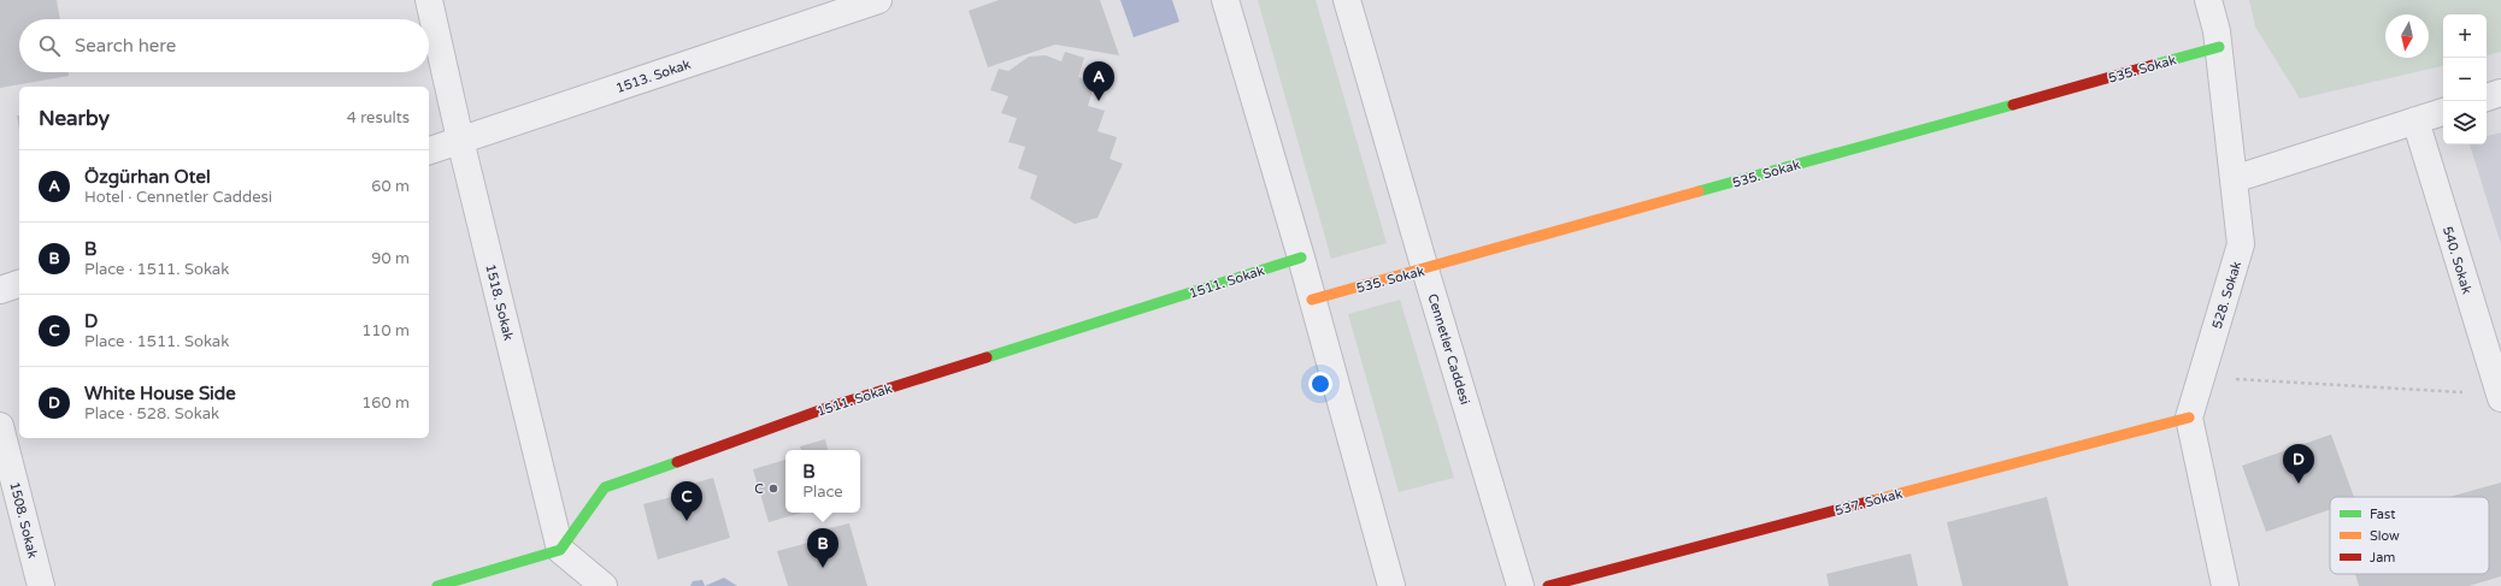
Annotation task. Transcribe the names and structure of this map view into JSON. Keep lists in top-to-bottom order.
{
  "streets": {
    "street": [
      "535. Sokak",
      "1513. Sokak",
      "540. Sokak",
      "1511. Sokak",
      "528. Sokak",
      "1518. Sokak",
      "Cennetler Caddesi",
      "537. Sokak",
      "1508. Sokak"
    ]
  },
  "crossings": [
    ["535. Sokak", "528. Sokak"],
    ["535. Sokak", "Cennetler Caddesi"],
    ["1513. Sokak", "1518. Sokak"],
    ["1511. Sokak", "1518. Sokak"],
    ["528. Sokak", "537. Sokak"]
  ],
  "places": ["C"],
  "legend": ["Fast", "Slow", "Jam"],
  "north": "bottom",
  "page": {
    "map_buttons": ["+", "−"],
    "search": "Search here",
    "pins": [
      "A",
      "D",
      "C",
      "B"
    ],
    "heading": ["Nearby", "4 results"],
    "list": [
      {
        "mark": "A",
        "name": "Özgürhan Otel",
        "note": "Hotel · Cennetler Caddesi",
        "value": "60 m"
      },
      {
        "mark": "B",
        "name": "B",
        "note": "Place · 1511. Sokak",
        "value": "90 m"
      },
      {
        "mark": "C",
        "name": "D",
        "note": "Place · 1511. Sokak",
        "value": "110 m"
      },
      {
        "mark": "D",
        "name": "White House Side",
        "note": "Place · 528. Sokak",
        "value": "160 m"
      }
    ],
    "popup": ["B", "Place"]
  }
}
